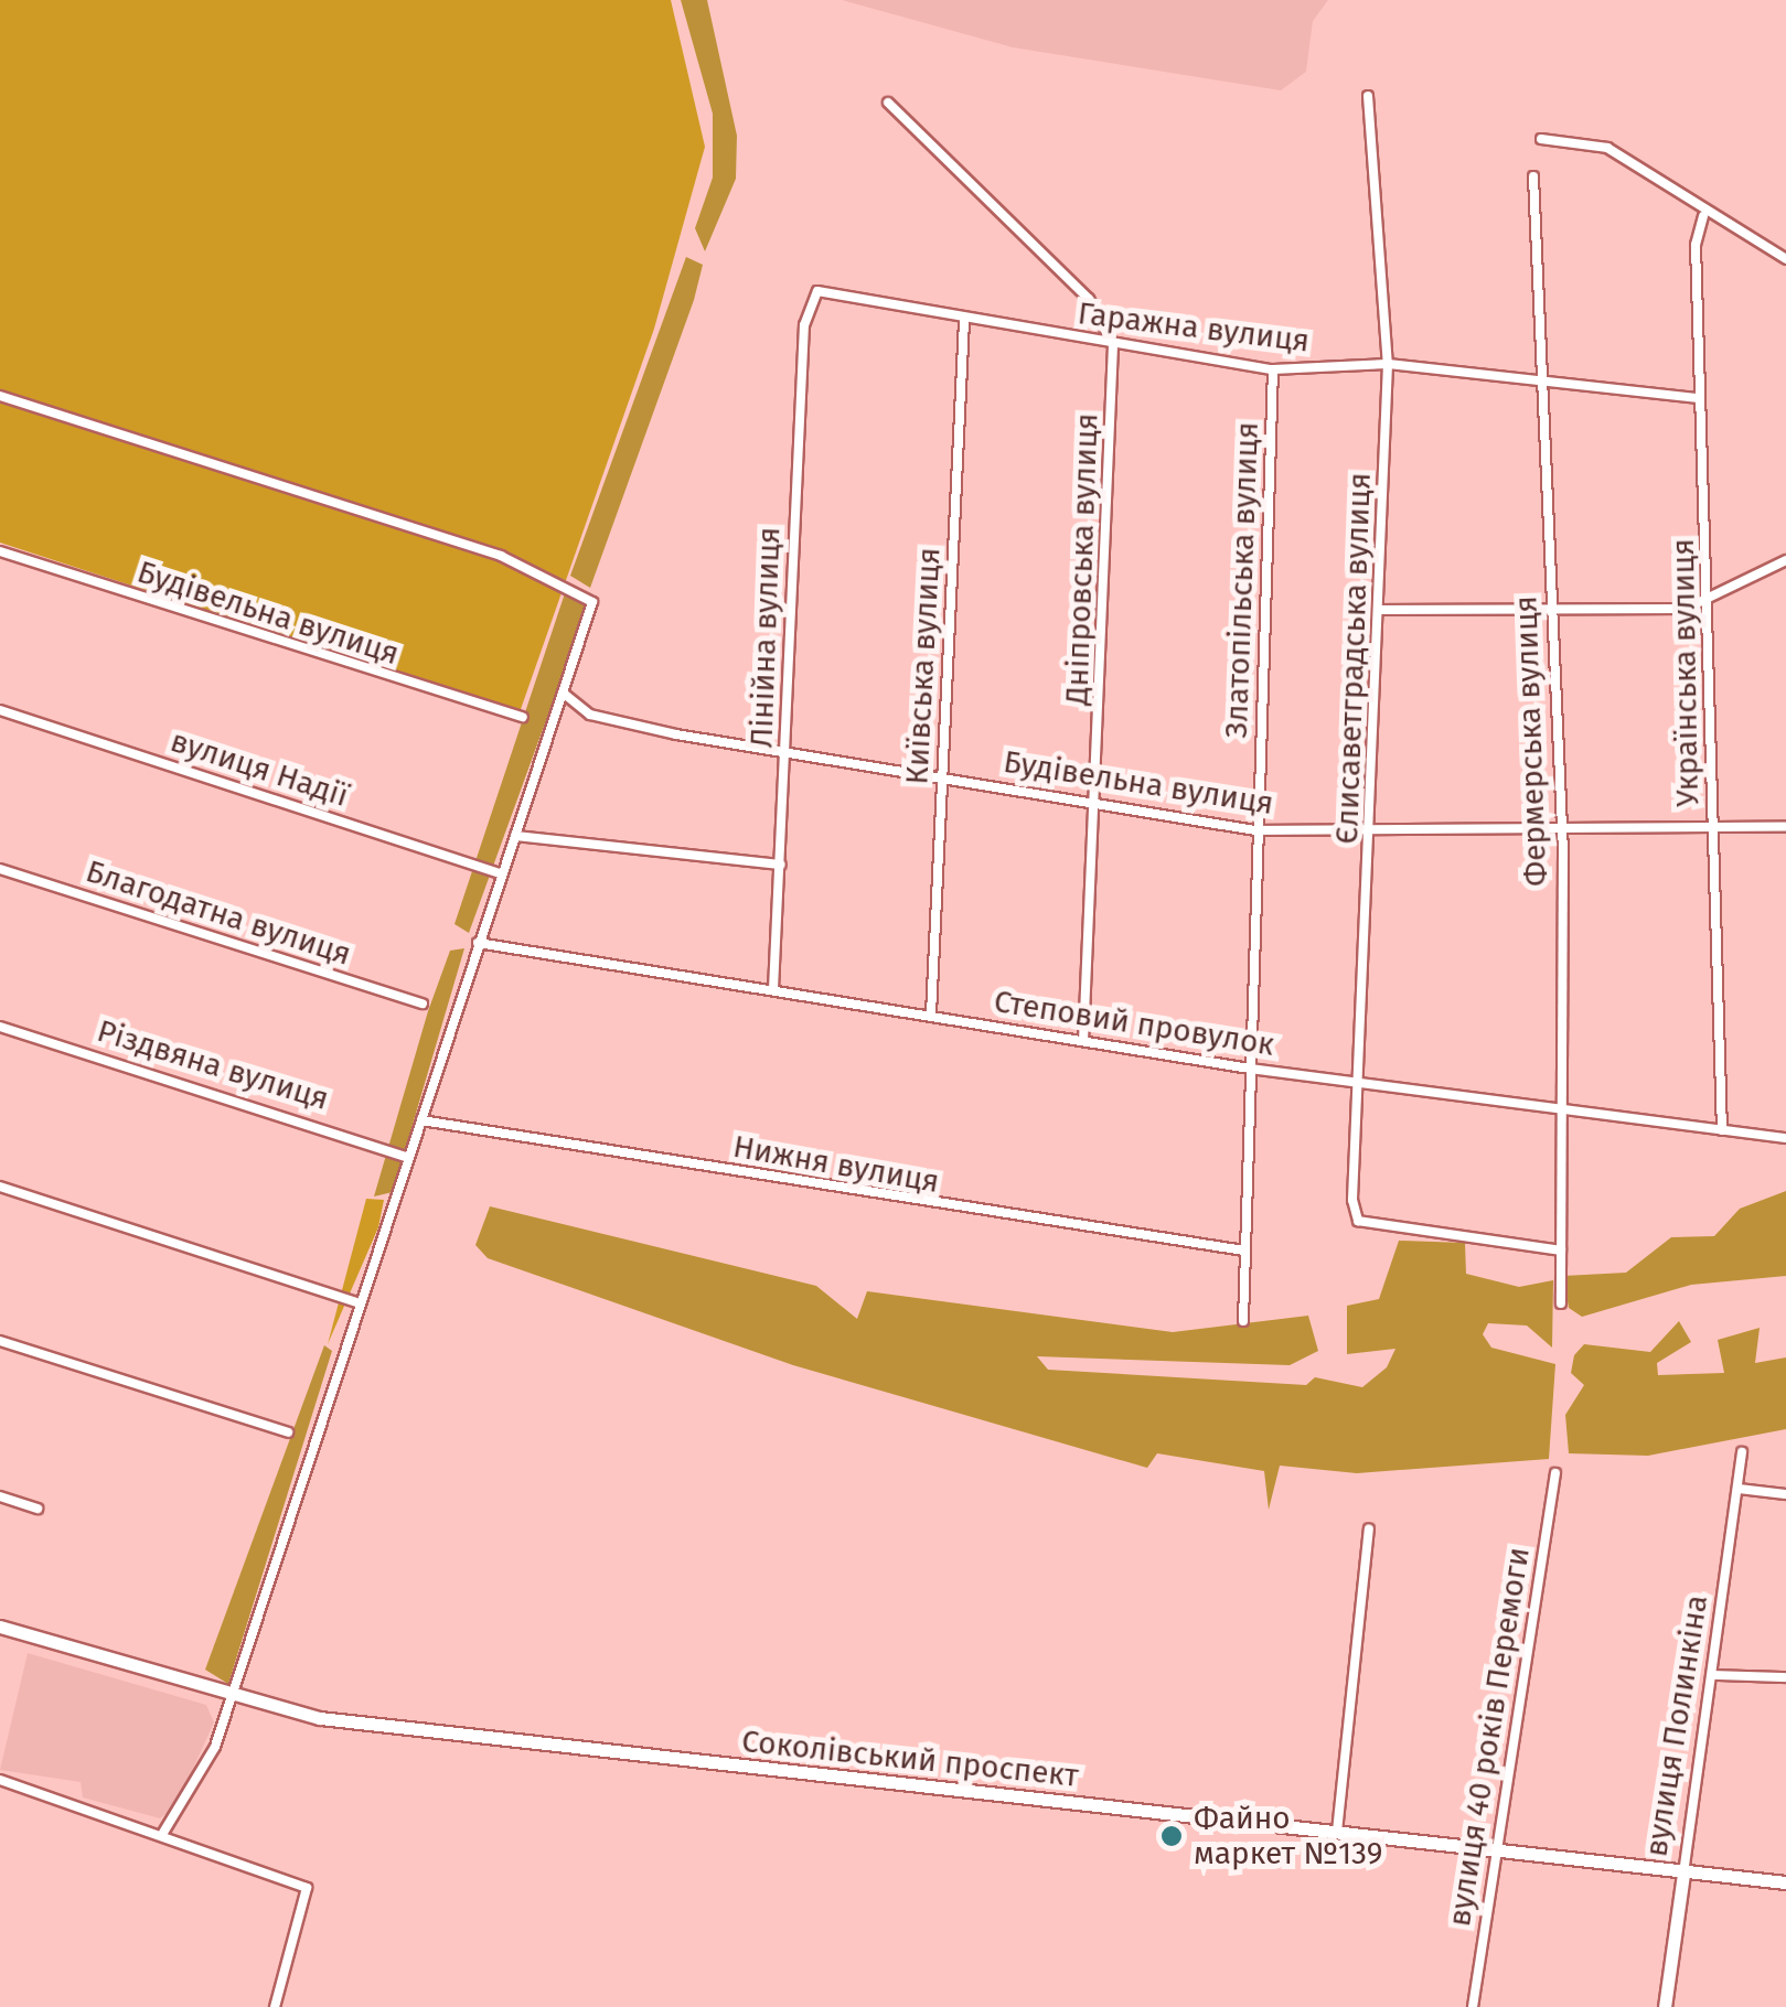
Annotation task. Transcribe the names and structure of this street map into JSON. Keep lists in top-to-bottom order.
{
  "streets": {
    "street": [
      "Гаражна вулиця",
      "Дніпровська вулиця",
      "Златопільська вулиця",
      "Будівельна вулиця",
      "Лінійна вулиця",
      "Єлисаветградська вулиця",
      "Київська вулиця",
      "Українська вулиця",
      "Фермерська вулиця",
      "вулиця Надії",
      "Благодатна вулиця",
      "Степовий провулок",
      "Різдвяна вулиця",
      "Нижня вулиця",
      "вулиця Полинкіна",
      "вулиця 40 років Перемоги",
      "Соколівський проспект"
    ]
  },
  "crossings": [
    ["Гаражна вулиця", "Дніпровська вулиця"],
    ["Гаражна вулиця", "Златопільська вулиця"],
    ["Гаражна вулиця", "Лінійна вулиця"],
    ["Гаражна вулиця", "Єлисаветградська вулиця"],
    ["Гаражна вулиця", "Київська вулиця"],
    ["Гаражна вулиця", "Українська вулиця"],
    ["Гаражна вулиця", "Фермерська вулиця"],
    ["Дніпровська вулиця", "Будівельна вулиця"],
    ["Дніпровська вулиця", "Степовий провулок"],
    ["Златопільська вулиця", "Будівельна вулиця"],
    ["Златопільська вулиця", "Степовий провулок"],
    ["Златопільська вулиця", "Нижня вулиця"],
    ["Будівельна вулиця", "Лінійна вулиця"],
    ["Будівельна вулиця", "Єлисаветградська вулиця"],
    ["Будівельна вулиця", "Київська вулиця"],
    ["Будівельна вулиця", "Українська вулиця"],
    ["Будівельна вулиця", "Фермерська вулиця"],
    ["Лінійна вулиця", "Степовий провулок"],
    ["Єлисаветградська вулиця", "Фермерська вулиця"],
    ["Єлисаветградська вулиця", "Степовий провулок"],
    ["Київська вулиця", "Степовий провулок"],
    ["Українська вулиця", "Степовий провулок"],
    ["Фермерська вулиця", "Степовий провулок"],
    ["вулиця Полинкіна", "Соколівський проспект"],
    ["вулиця 40 років Перемоги", "Соколівський проспект"]
  ],
  "places": ["Файно маркет №139"]
}
